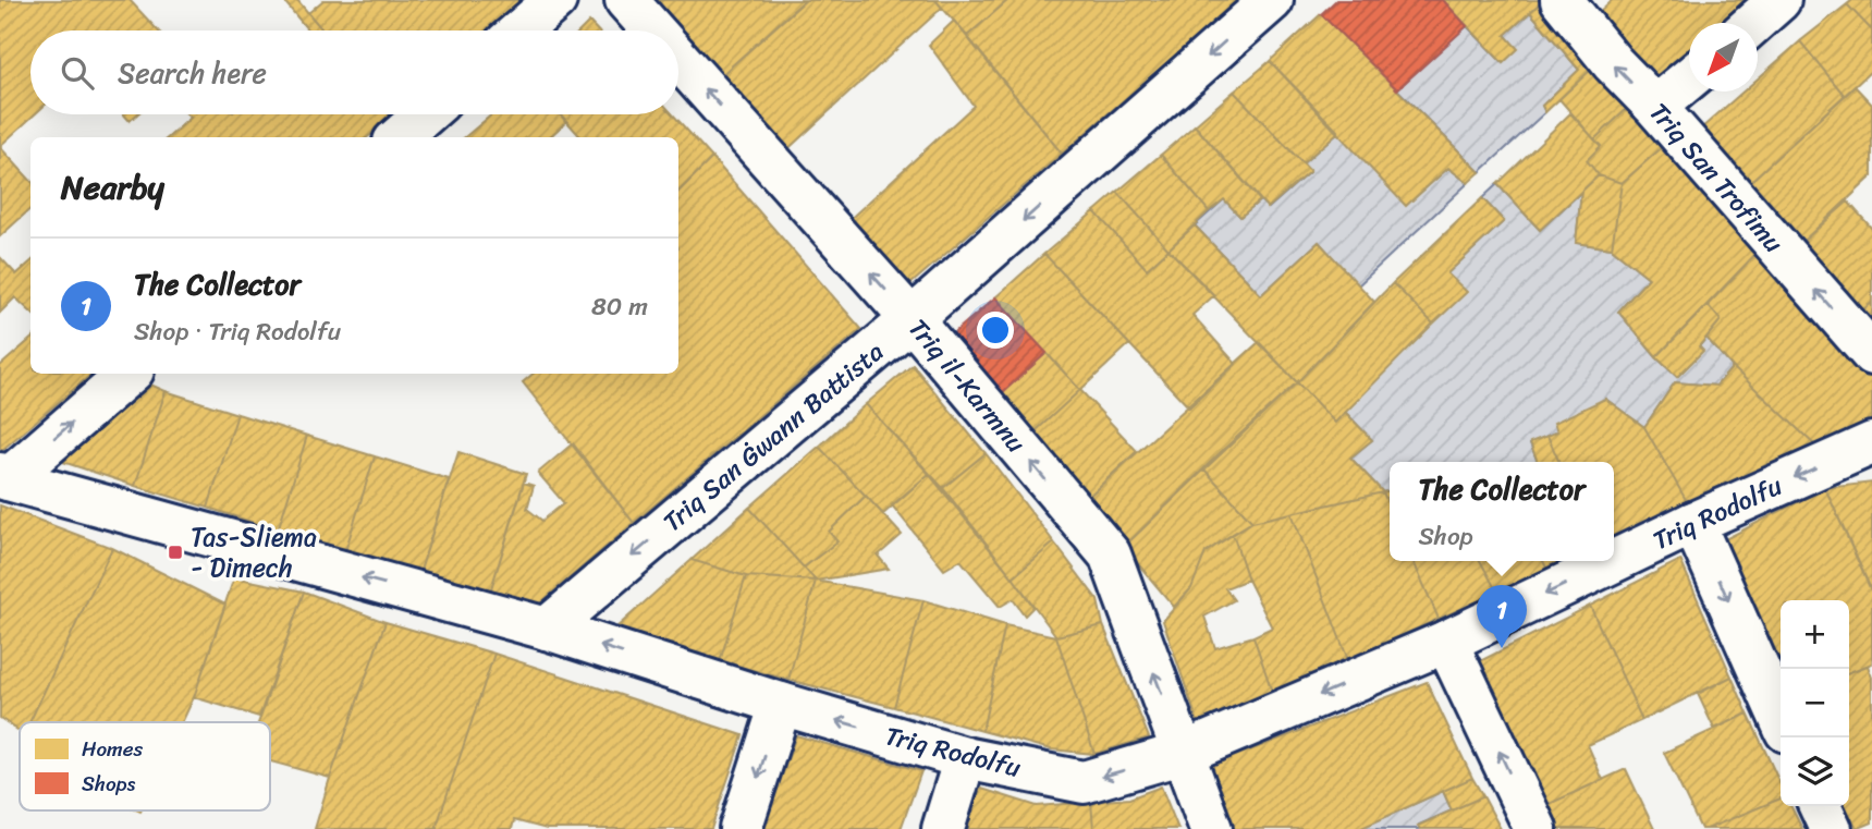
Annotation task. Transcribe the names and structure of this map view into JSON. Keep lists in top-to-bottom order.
{
  "streets": {
    "street": [
      "Triq San Trofimu",
      "Triq il-Karmnu",
      "Triq San Ġwann Battista",
      "Triq Rodolfu"
    ]
  },
  "crossings": [
    ["Triq il-Karmnu", "Triq San Ġwann Battista"],
    ["Triq il-Karmnu", "Triq Rodolfu"],
    ["Triq San Ġwann Battista", "Triq Rodolfu"]
  ],
  "one_way": [
    "Triq San Trofimu",
    "Triq il-Karmnu",
    "Triq San Ġwann Battista",
    "Triq Rodolfu"
  ],
  "places": {
    "transit": ["Tas-Sliema - Dimech"]
  },
  "legend": ["Homes", "Shops"],
  "north": "bottom left",
  "page": {
    "search": "Search here",
    "heading": "Nearby",
    "list": [
      {
        "mark": "1",
        "name": "The Collector",
        "note": "Shop · Triq Rodolfu",
        "value": "80 m"
      }
    ],
    "popup": ["The Collector", "Shop"],
    "pins": "1",
    "map_buttons": ["+", "−"]
  }
}
